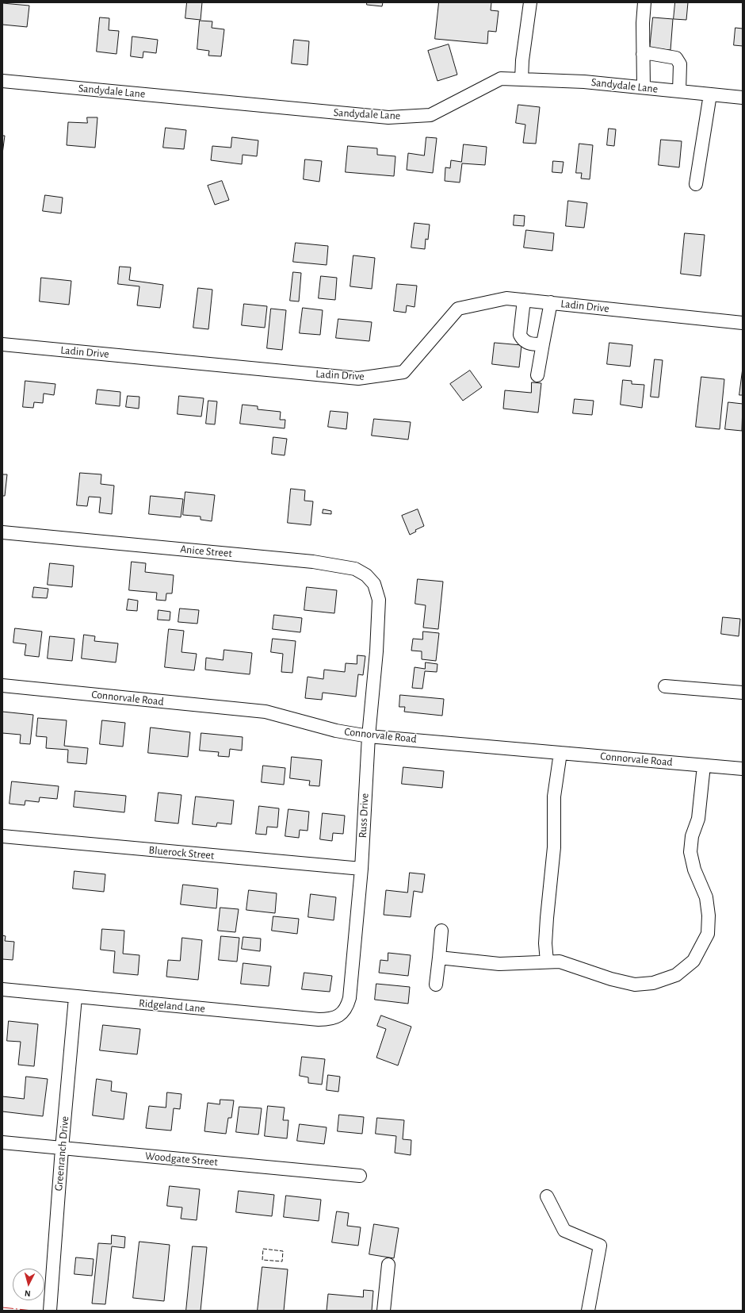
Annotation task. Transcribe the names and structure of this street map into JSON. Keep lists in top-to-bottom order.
{
  "streets": {
    "street": [
      "Sandydale Lane",
      "Ladin Drive",
      "Anice Street",
      "Connorvale Road",
      "Russ Drive",
      "Bluerock Street",
      "Ridgeland Lane",
      "Greenranch Drive",
      "Woodgate Street"
    ]
  },
  "crossings": [
    ["Anice Street", "Russ Drive"],
    ["Connorvale Road", "Russ Drive"],
    ["Russ Drive", "Bluerock Street"],
    ["Russ Drive", "Ridgeland Lane"],
    ["Ridgeland Lane", "Greenranch Drive"],
    ["Greenranch Drive", "Woodgate Street"]
  ],
  "north": "bottom"
}
